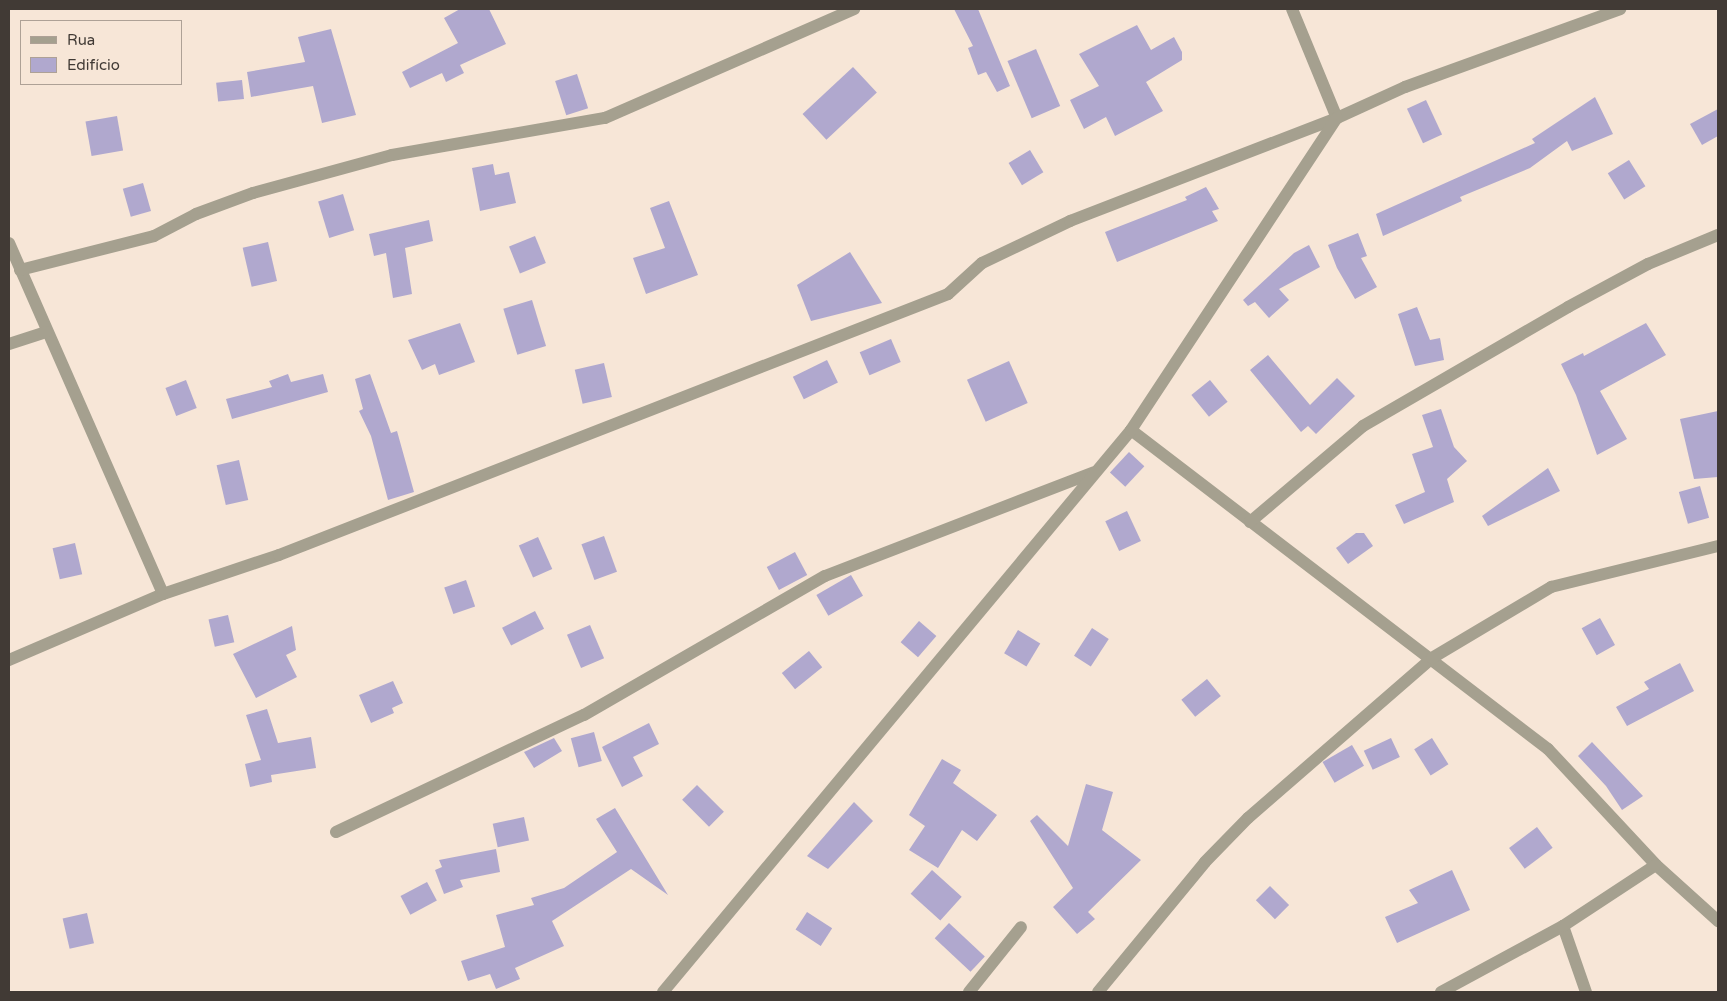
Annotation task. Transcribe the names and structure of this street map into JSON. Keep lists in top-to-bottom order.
{
  "legend": ["Rua", "Edifício"]
}
